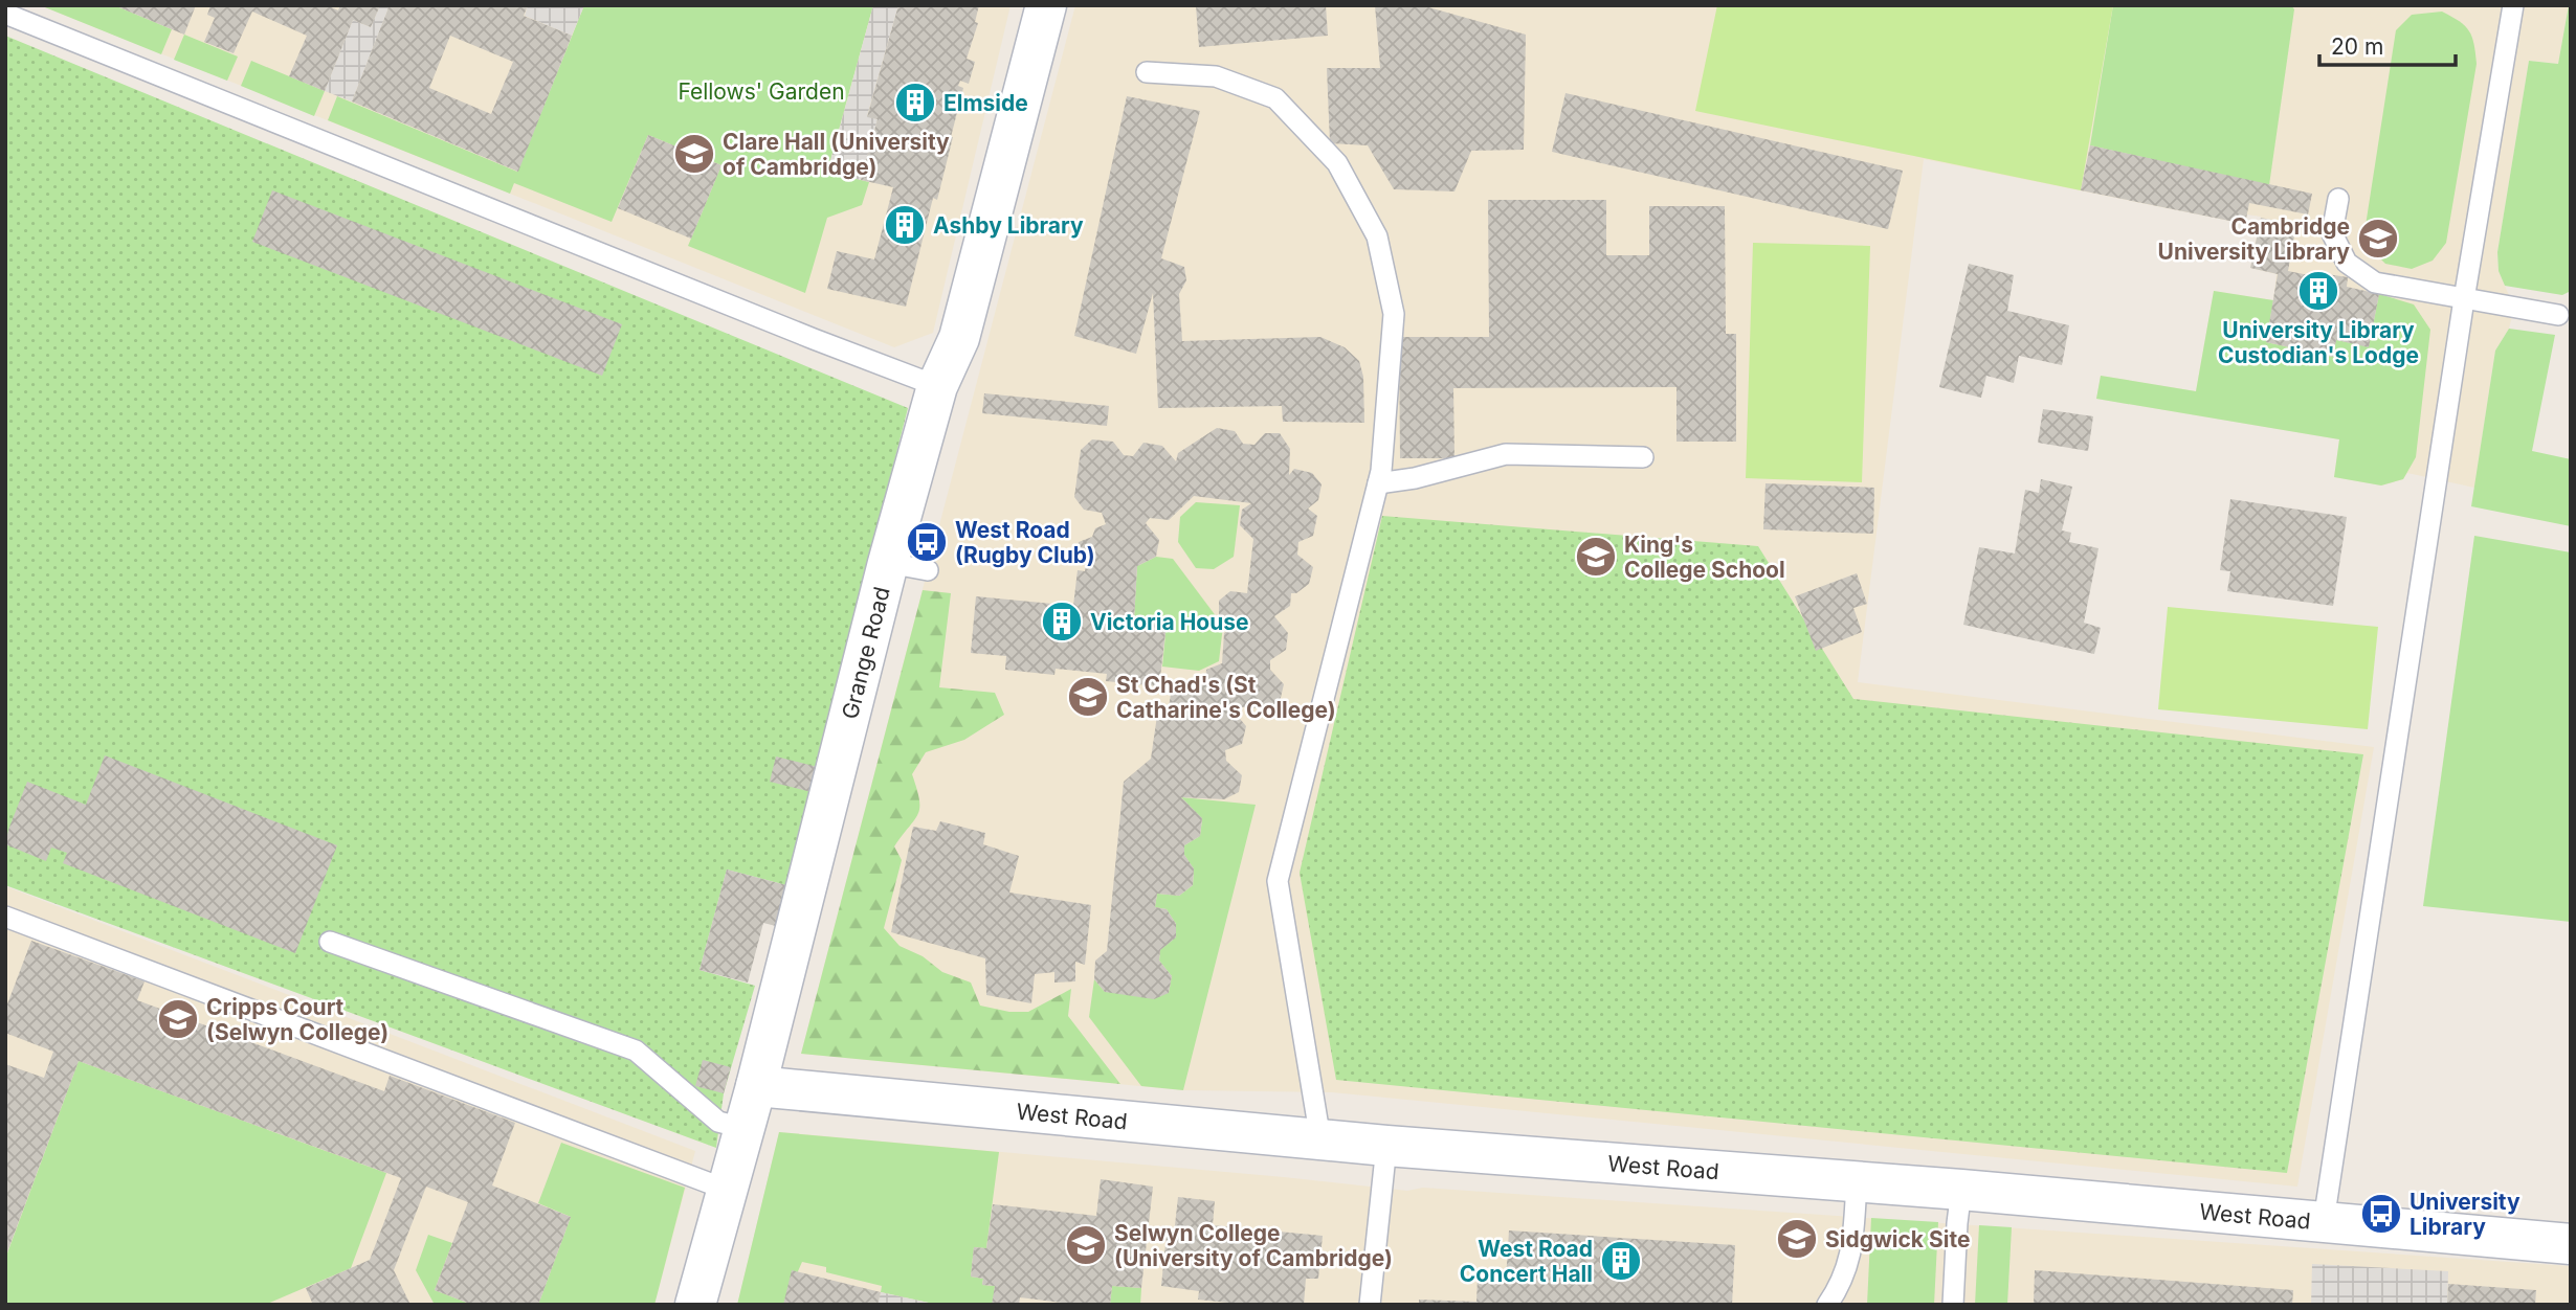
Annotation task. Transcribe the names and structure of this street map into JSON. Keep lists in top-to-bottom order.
{
  "streets": {
    "street": ["Grange Road", "West Road"]
  },
  "crossings": [
    ["Grange Road", "West Road"]
  ],
  "parks": ["Fellows' Garden"],
  "places": {
    "building": [
      "Elmside",
      "Ashby Library",
      "University Library Custodian's Lodge",
      "Victoria House",
      "West Road Concert Hall"
    ],
    "school or university": [
      "Clare Hall (University of Cambridge)",
      "Cambridge University Library",
      "King's College School",
      "St Chad's (St Catharine's College)",
      "Cripps Court (Selwyn College)",
      "Sidgwick Site",
      "Selwyn College (University of Cambridge)"
    ],
    "bus stop": ["West Road (Rugby Club)", "University Library"]
  },
  "scale_bar": "20 m"
}
